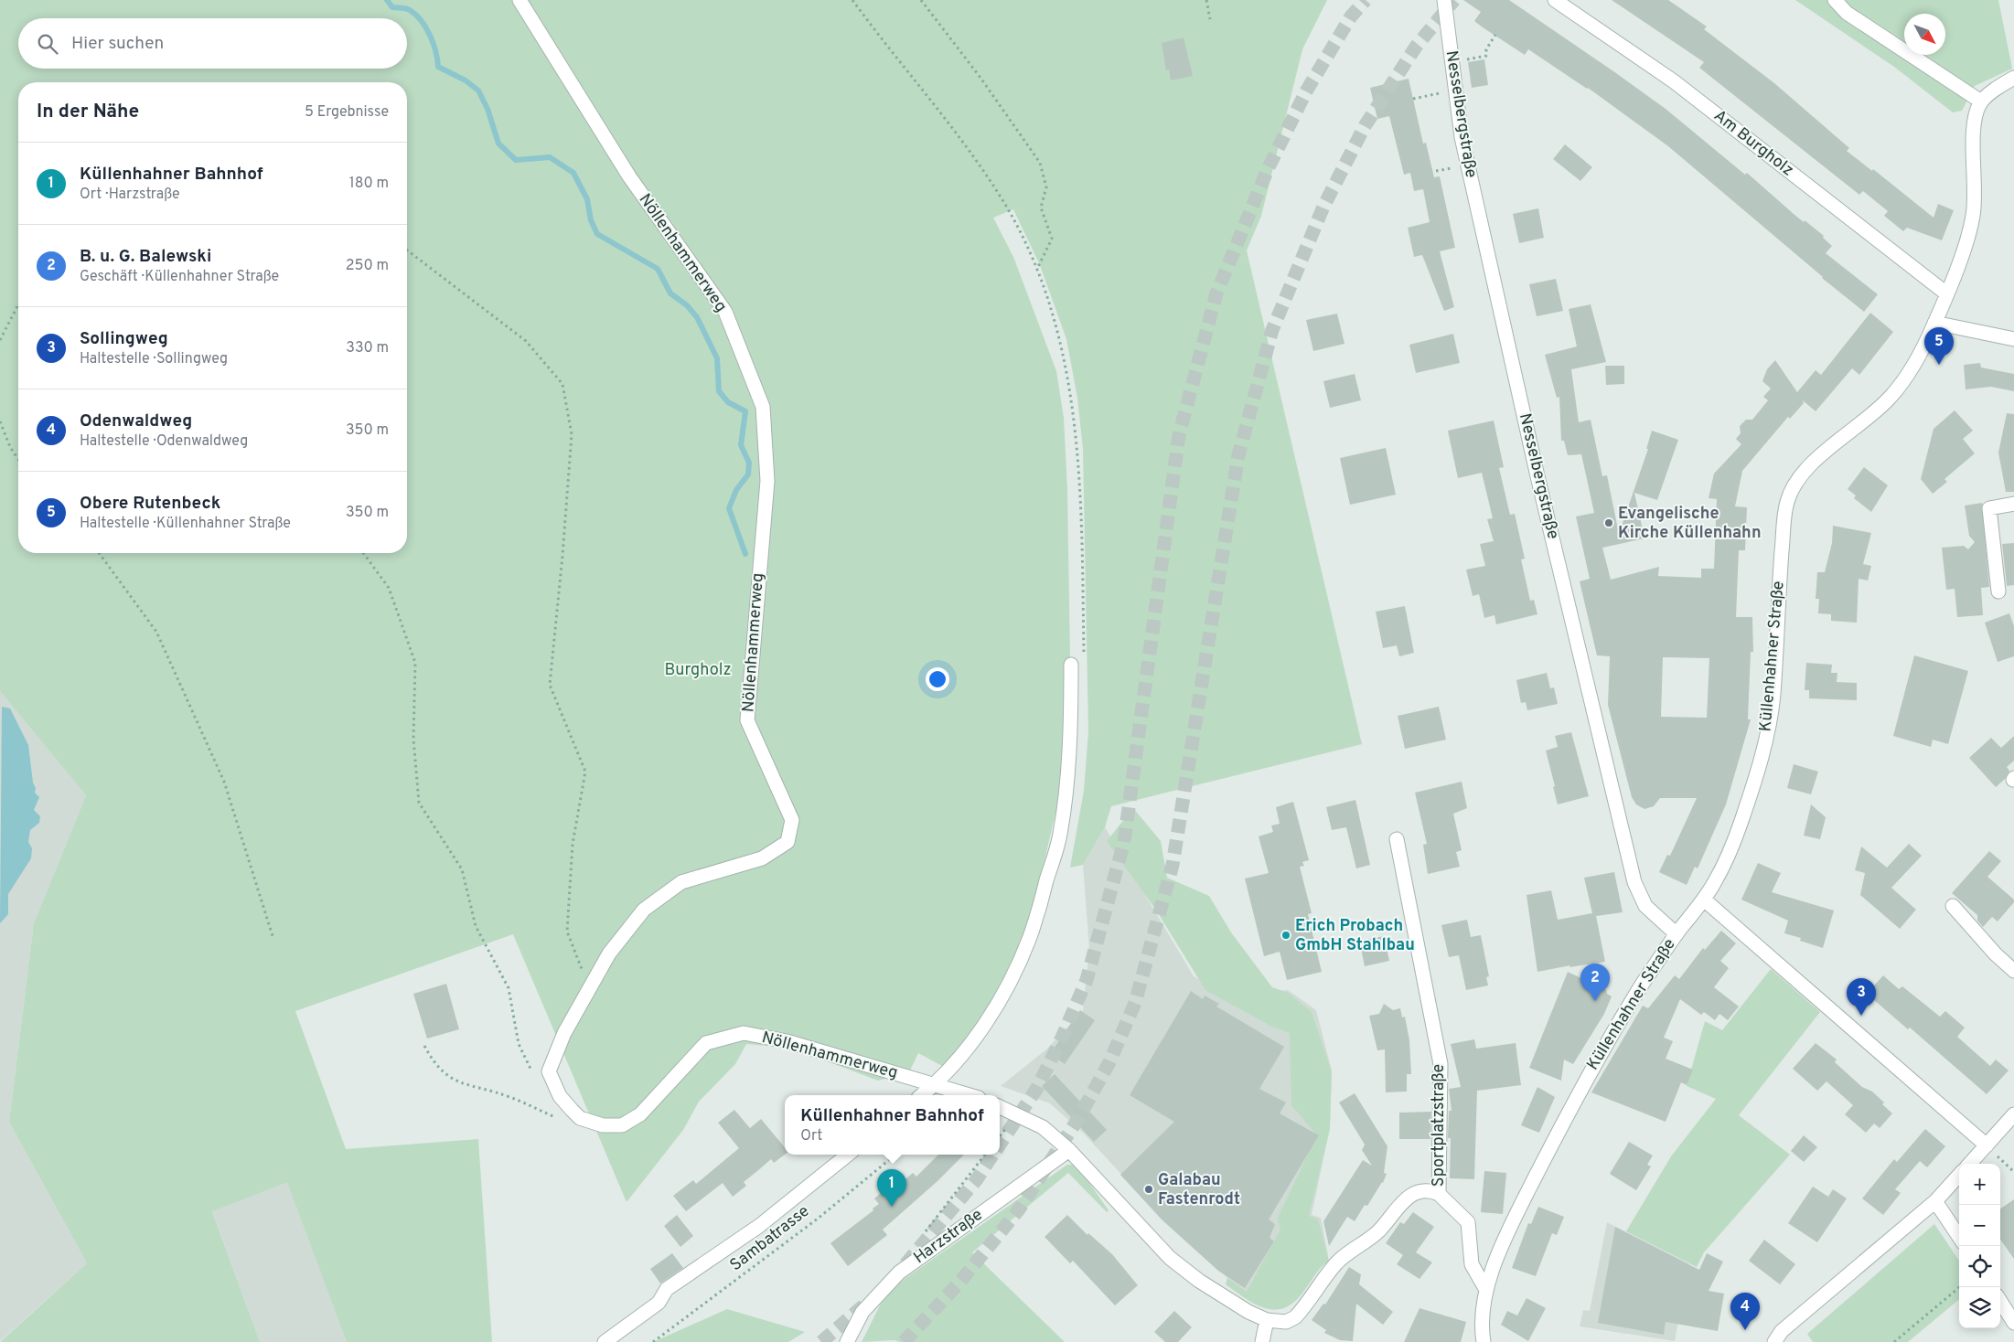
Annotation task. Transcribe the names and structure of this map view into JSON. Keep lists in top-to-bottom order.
{
  "streets": {
    "street": [
      "Nesselbergstraße",
      "Am Burgholz",
      "Nöllenhammerweg",
      "Küllenhahner Straße",
      "Sportplatzstraße",
      "Harzstraße"
    ],
    "path": ["Sambatrasse"]
  },
  "crossings": [
    ["Nesselbergstraße", "Küllenhahner Straße"],
    ["Am Burgholz", "Küllenhahner Straße"],
    ["Küllenhahner Straße", "Sportplatzstraße"]
  ],
  "parks": ["Burgholz"],
  "places": ["Evangelische Kirche Küllenhahn", "Erich Probach GmbH Stahlbau", "Galabau Fastenrodt"],
  "north": "bottom right",
  "page": {
    "search": "Hier suchen",
    "heading": ["In der Nähe", "5 Ergebnisse"],
    "list": [
      {
        "mark": "1",
        "name": "Küllenhahner Bahnhof",
        "note": "Ort · Harzstraße",
        "value": "180 m"
      },
      {
        "mark": "2",
        "name": "B. u. G. Balewski",
        "note": "Geschäft · Küllenhahner Straße",
        "value": "250 m"
      },
      {
        "mark": "3",
        "name": "Sollingweg",
        "note": "Haltestelle · Sollingweg",
        "value": "330 m"
      },
      {
        "mark": "4",
        "name": "Odenwaldweg",
        "note": "Haltestelle · Odenwaldweg",
        "value": "350 m"
      },
      {
        "mark": "5",
        "name": "Obere Rutenbeck",
        "note": "Haltestelle · Küllenhahner Straße",
        "value": "350 m"
      }
    ],
    "pins": [
      "5",
      "2",
      "3",
      "1",
      "4"
    ],
    "popup": ["Küllenhahner Bahnhof", "Ort"],
    "map_buttons": ["+", "−"]
  }
}
